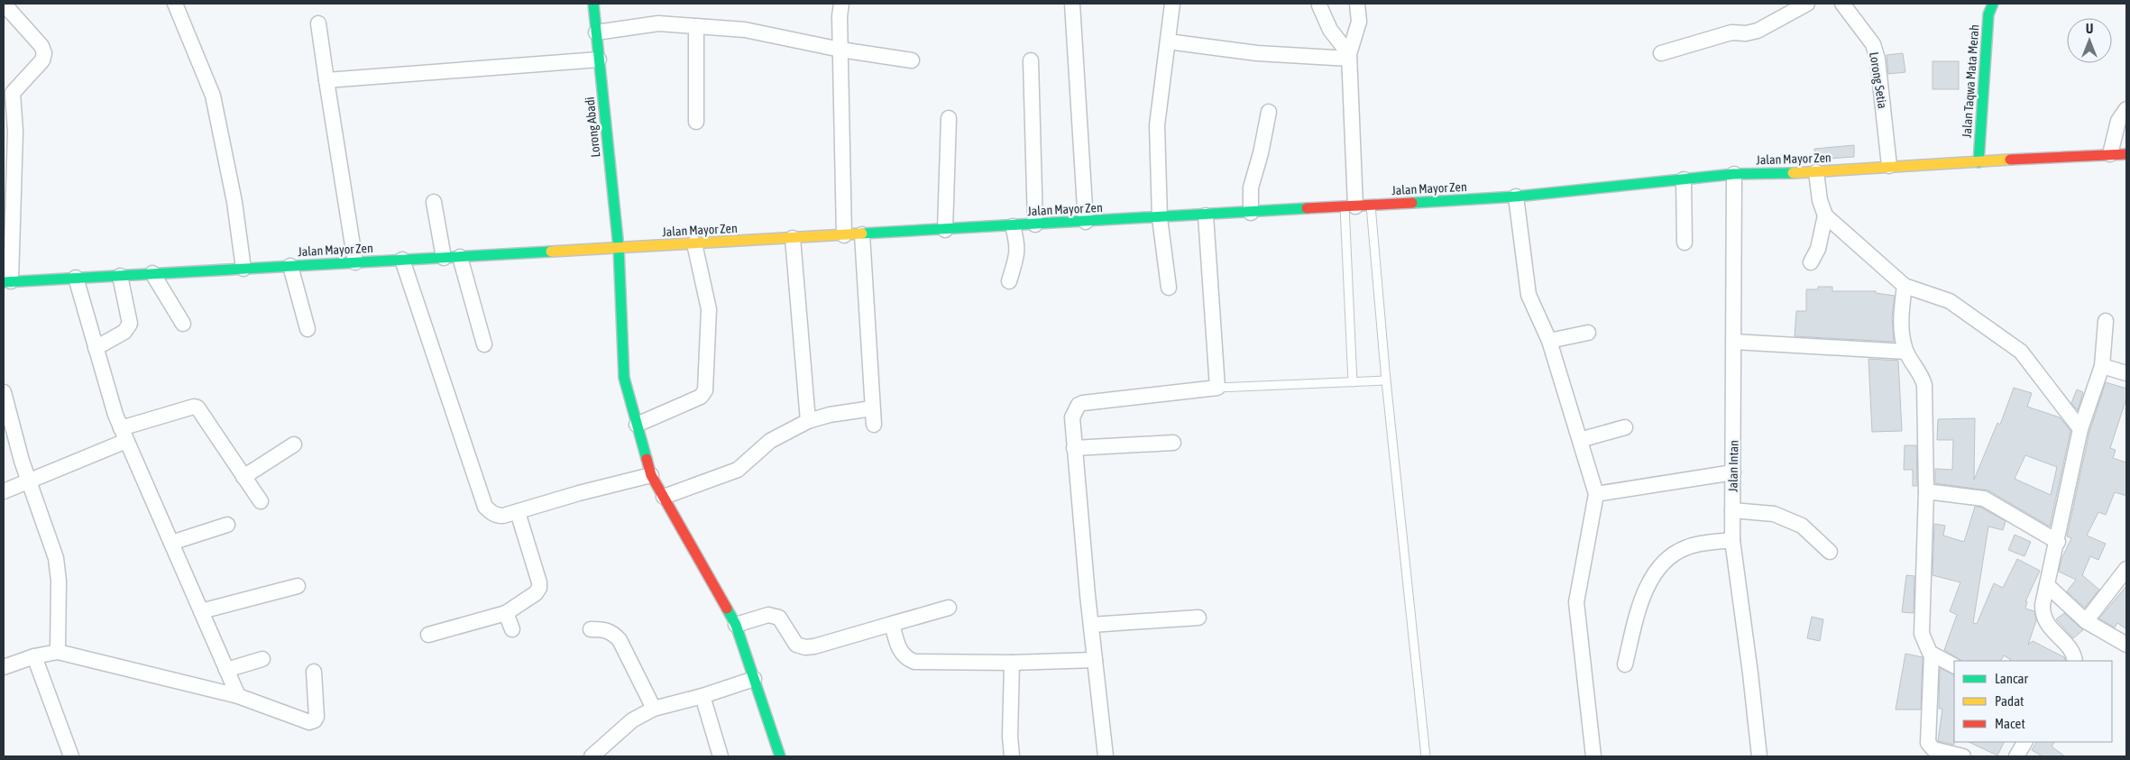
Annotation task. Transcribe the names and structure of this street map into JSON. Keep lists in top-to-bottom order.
{
  "streets": {
    "street": [
      "Lorong Setia",
      "Jalan Taqwa Mata Merah",
      "Lorong Abadi",
      "Jalan Mayor Zen",
      "Jalan Intan"
    ]
  },
  "crossings": [
    ["Lorong Setia", "Jalan Mayor Zen"],
    ["Jalan Taqwa Mata Merah", "Jalan Mayor Zen"],
    ["Lorong Abadi", "Jalan Mayor Zen"],
    ["Jalan Mayor Zen", "Jalan Intan"]
  ],
  "legend": ["Lancar", "Padat", "Macet"],
  "north": "top"
}
